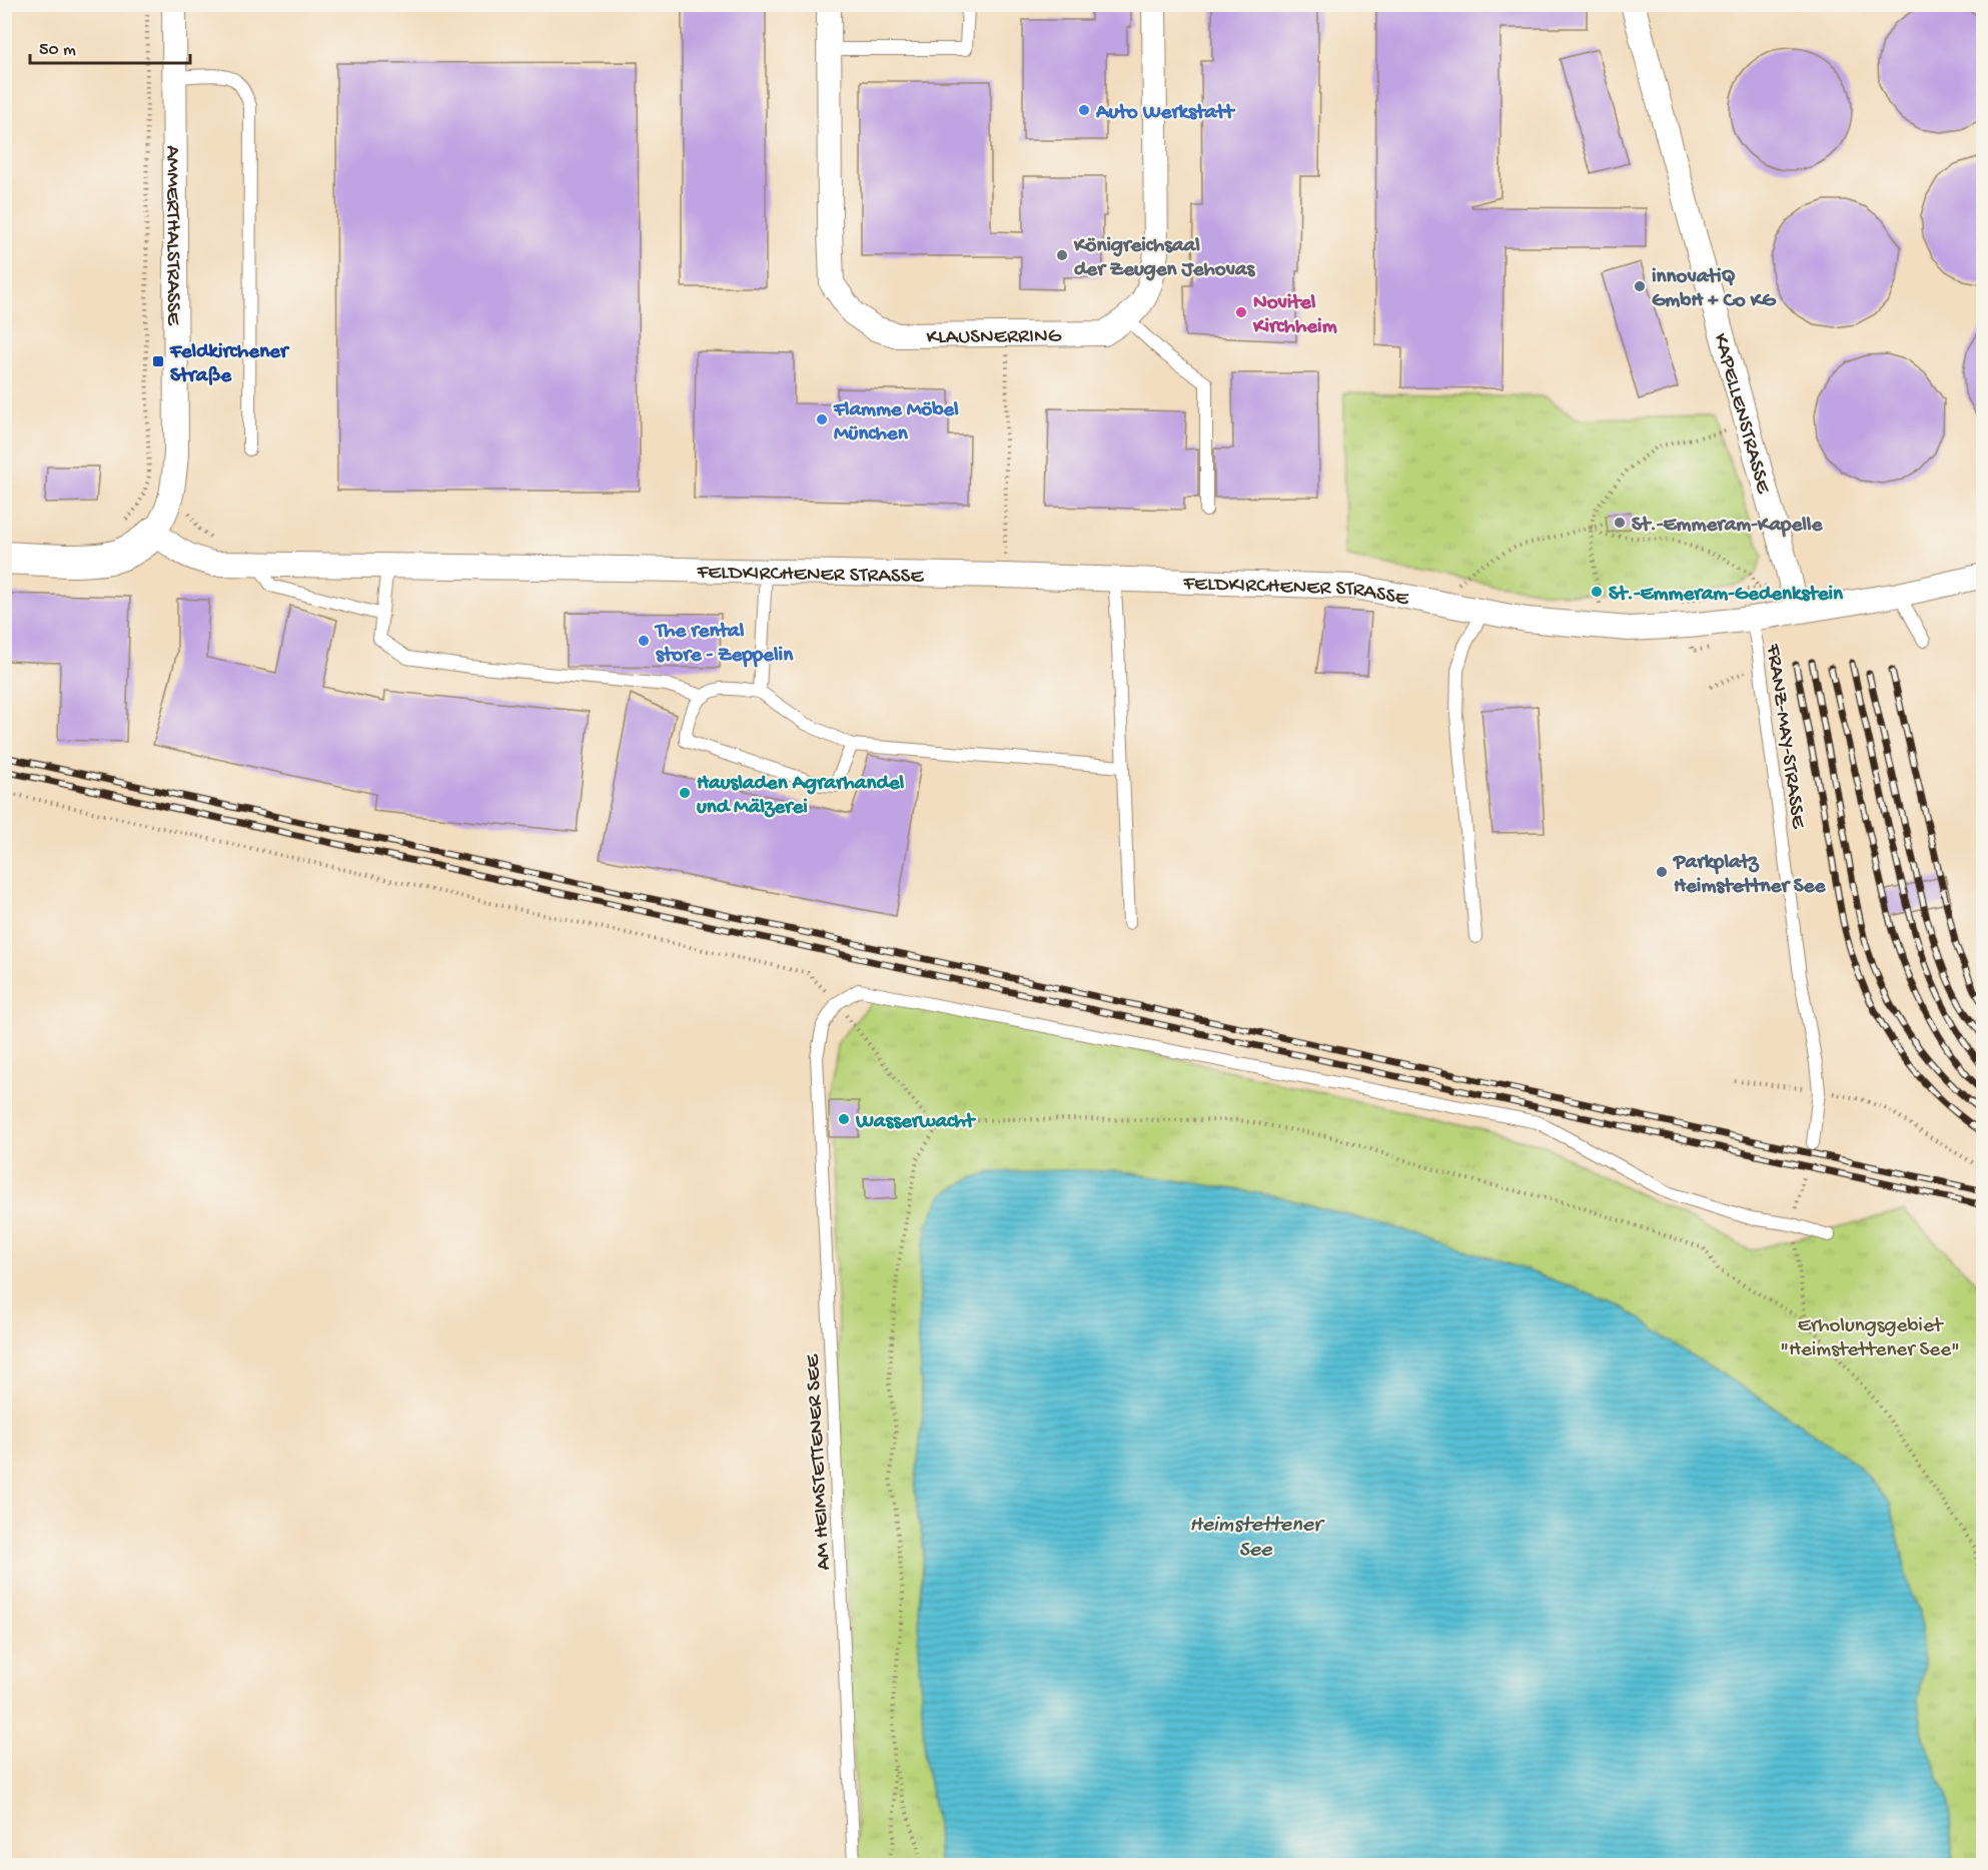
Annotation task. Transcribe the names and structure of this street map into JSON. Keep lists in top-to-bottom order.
{
  "streets": {
    "street": [
      "AMMERTHALSTRASSE",
      "KLAUSNERRING",
      "KAPELLENSTRASSE",
      "FELDKIRCHENER STRASSE"
    ],
    "lane": ["FRANZ-MAY-STRASSE", "AM HEIMSTETTENER SEE"]
  },
  "crossings": [
    ["AMMERTHALSTRASSE", "FELDKIRCHENER STRASSE"],
    ["KAPELLENSTRASSE", "FELDKIRCHENER STRASSE"],
    ["FELDKIRCHENER STRASSE", "FRANZ-MAY-STRASSE"]
  ],
  "water": ["Heimstettener See"],
  "parks": ["Erholungsgebiet \"Heimstettener See\""],
  "places": {
    "other": [
      "Auto Werkstatt",
      "Königreichsaal der Zeugen Jehovas",
      "innovatiQ GmbH + Co KG",
      "Novitel Kirchheim",
      "Flamme Möbel München",
      "St.-Emmeram-Kapelle",
      "St.-Emmeram-Gedenkstein",
      "The rental store - Zeppelin",
      "Hausladen Agrarhandel und Mälzerei",
      "Parkplatz Heimstettner See",
      "Wasserwacht"
    ],
    "transit": ["Feldkirchener Straße"]
  },
  "scale_bar": "50 m"
}
